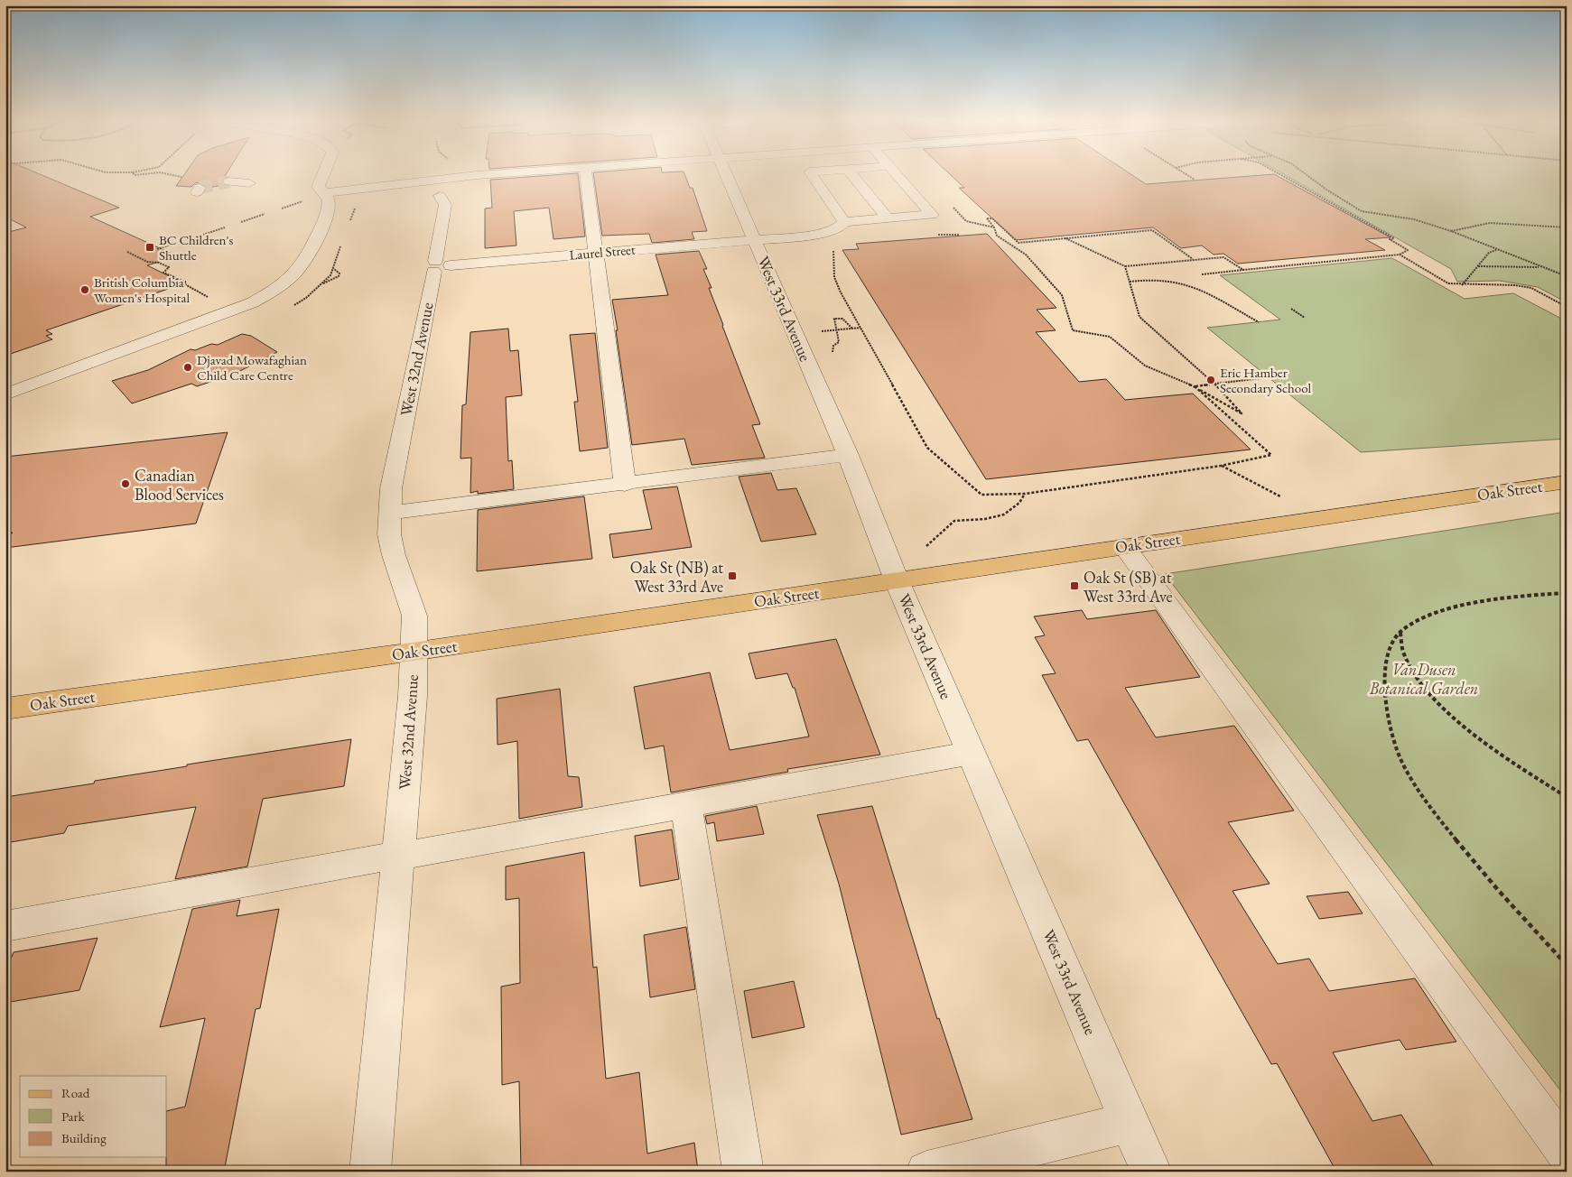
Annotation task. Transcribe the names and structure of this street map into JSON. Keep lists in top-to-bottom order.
{
  "streets": {
    "main road": ["Oak Street"],
    "street": ["Laurel Street", "West 33rd Avenue", "West 32nd Avenue"]
  },
  "crossings": [
    ["Laurel Street", "West 33rd Avenue"],
    ["Laurel Street", "West 32nd Avenue"],
    ["West 33rd Avenue", "Oak Street"],
    ["West 32nd Avenue", "Oak Street"]
  ],
  "parks": ["VanDusen Botanical Garden"],
  "places": {
    "transit": ["BC Children's Shuttle", "Oak St (NB) at West 33rd Ave", "Oak St (SB) at West 33rd Ave"],
    "other": [
      "British Columbia Women's Hospital",
      "Djavad Mowafaghian Child Care Centre",
      "Eric Hamber Secondary School",
      "Canadian Blood Services"
    ]
  },
  "legend": ["Road", "Park", "Building"]
}
